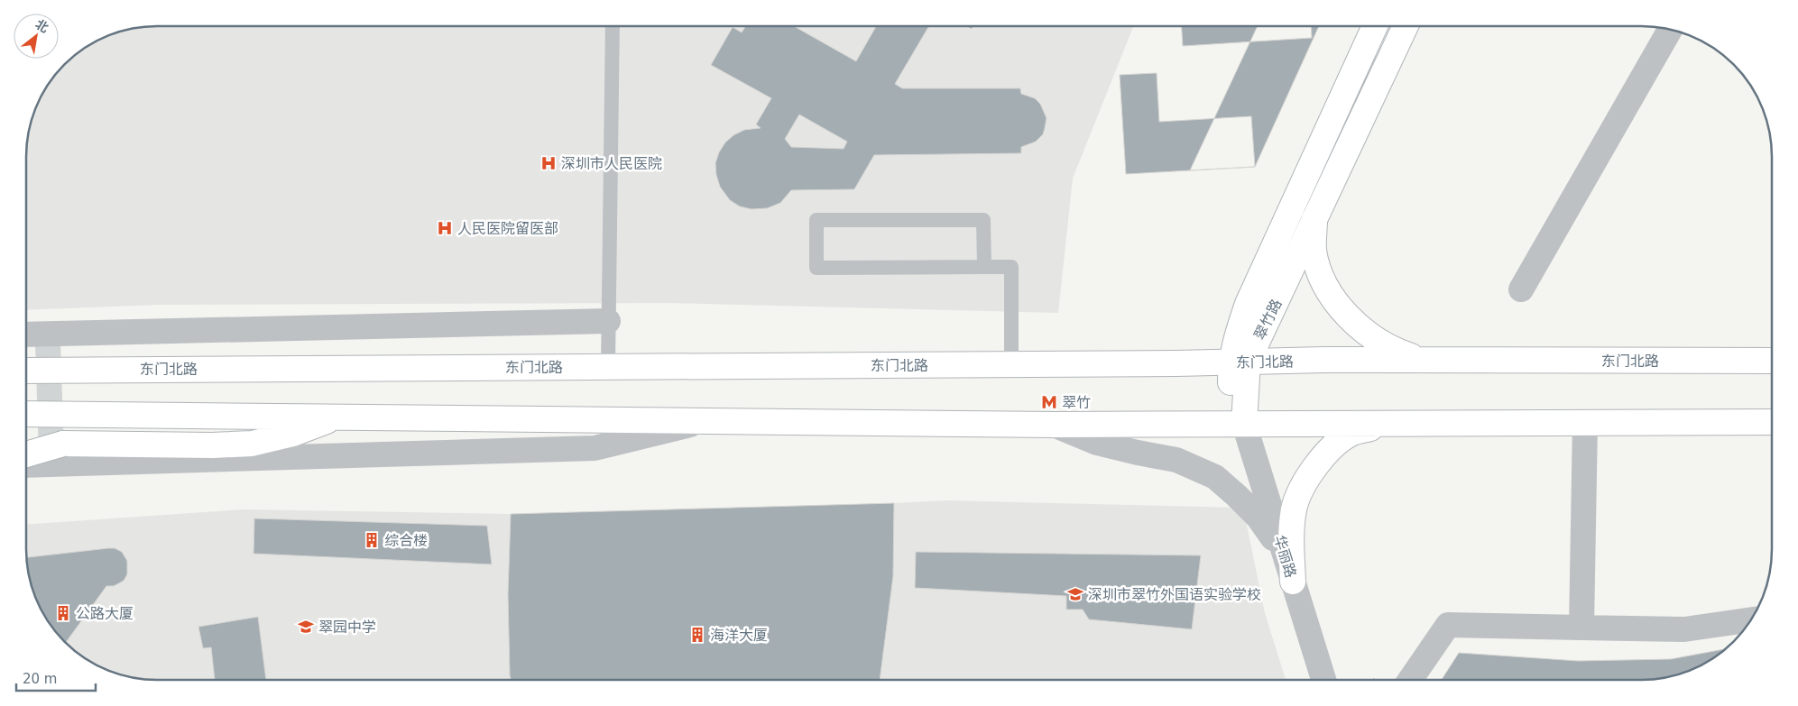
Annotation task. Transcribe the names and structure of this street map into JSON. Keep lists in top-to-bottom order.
{
  "streets": {
    "main road": ["翠竹路", "东门北路"],
    "street": ["华丽路"]
  },
  "crossings": [
    ["翠竹路", "东门北路"],
    ["翠竹路", "华丽路"]
  ],
  "places": {
    "hospital": ["深圳市人民医院", "人民医院留医部"],
    "metro station": ["翠竹"],
    "building": ["综合楼", "公路大厦", "海洋大厦"],
    "school or university": ["深圳市翠竹外国语实验学校", "翠园中学"]
  },
  "scale_bar": "20 m",
  "north": "top right"
}
